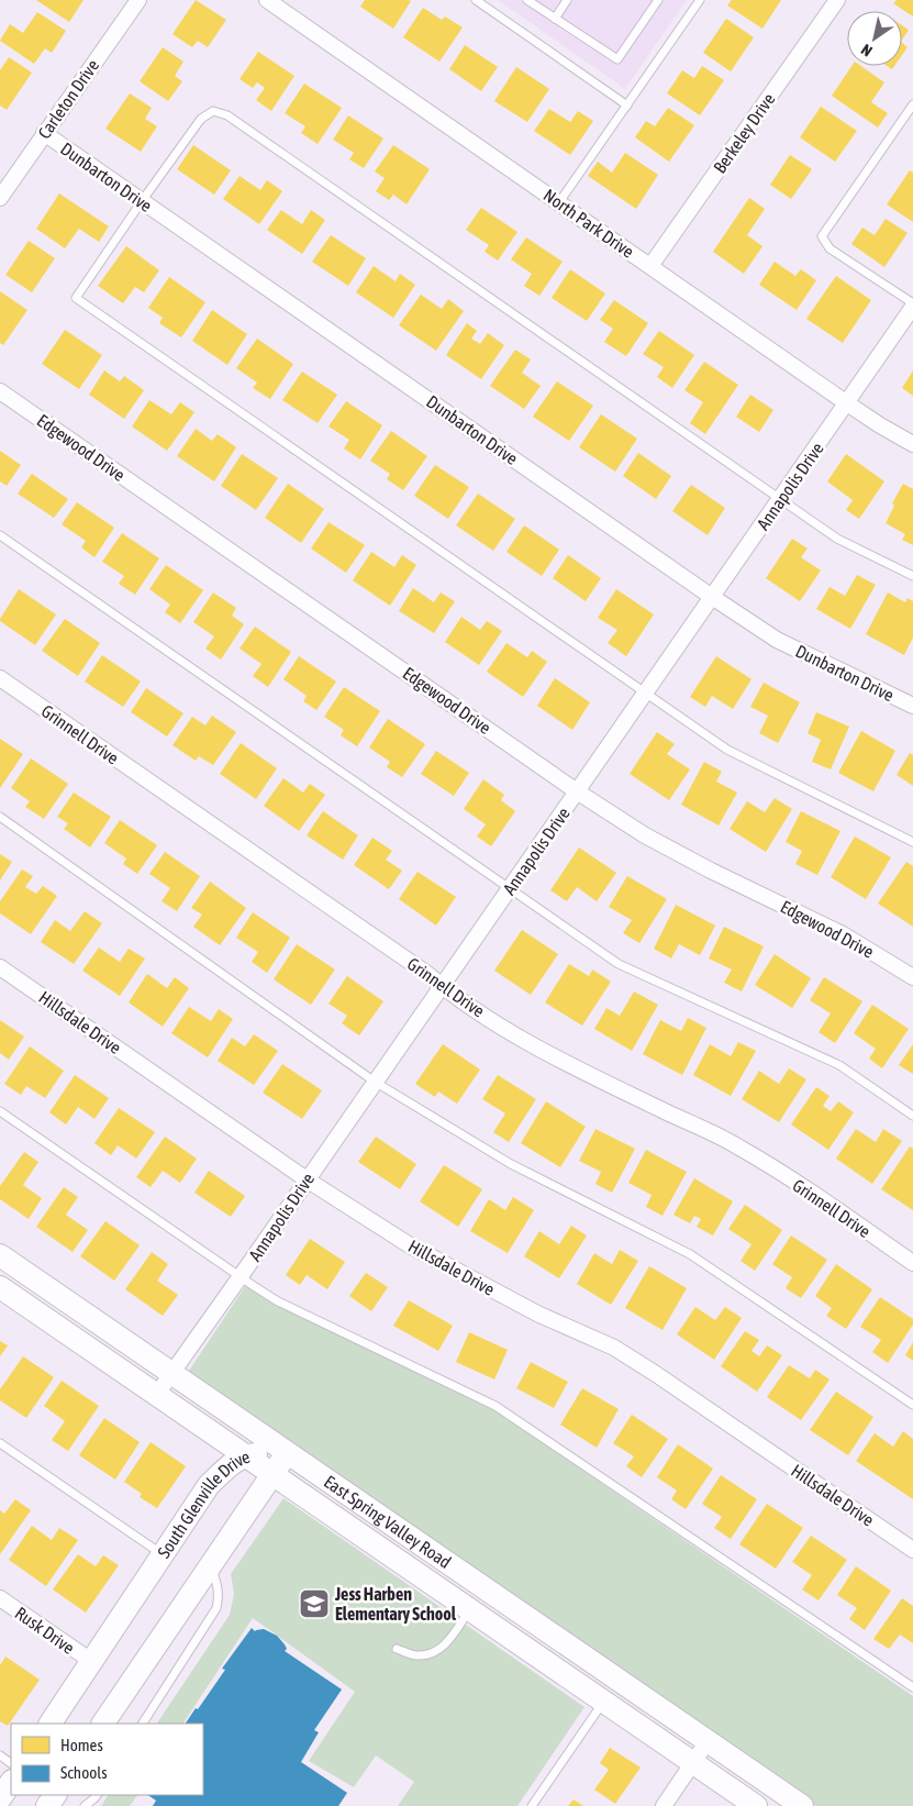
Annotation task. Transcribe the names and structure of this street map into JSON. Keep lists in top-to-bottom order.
{
  "streets": {
    "street": [
      "Carleton Drive",
      "Berkeley Drive",
      "Dunbarton Drive",
      "North Park Drive",
      "Edgewood Drive",
      "Annapolis Drive",
      "Grinnell Drive",
      "Hillsdale Drive",
      "South Glenville Drive",
      "East Spring Valley Road",
      "Rusk Drive"
    ]
  },
  "crossings": [
    ["Carleton Drive", "Dunbarton Drive"],
    ["Berkeley Drive", "North Park Drive"],
    ["Dunbarton Drive", "Annapolis Drive"],
    ["North Park Drive", "Annapolis Drive"],
    ["Edgewood Drive", "Annapolis Drive"],
    ["Annapolis Drive", "Grinnell Drive"],
    ["Annapolis Drive", "Hillsdale Drive"],
    ["Annapolis Drive", "East Spring Valley Road"],
    ["South Glenville Drive", "East Spring Valley Road"],
    ["South Glenville Drive", "Rusk Drive"]
  ],
  "places": {
    "school or university": ["Jess Harben Elementary School"]
  },
  "legend": ["Homes", "Schools"],
  "north": "bottom left"
}
